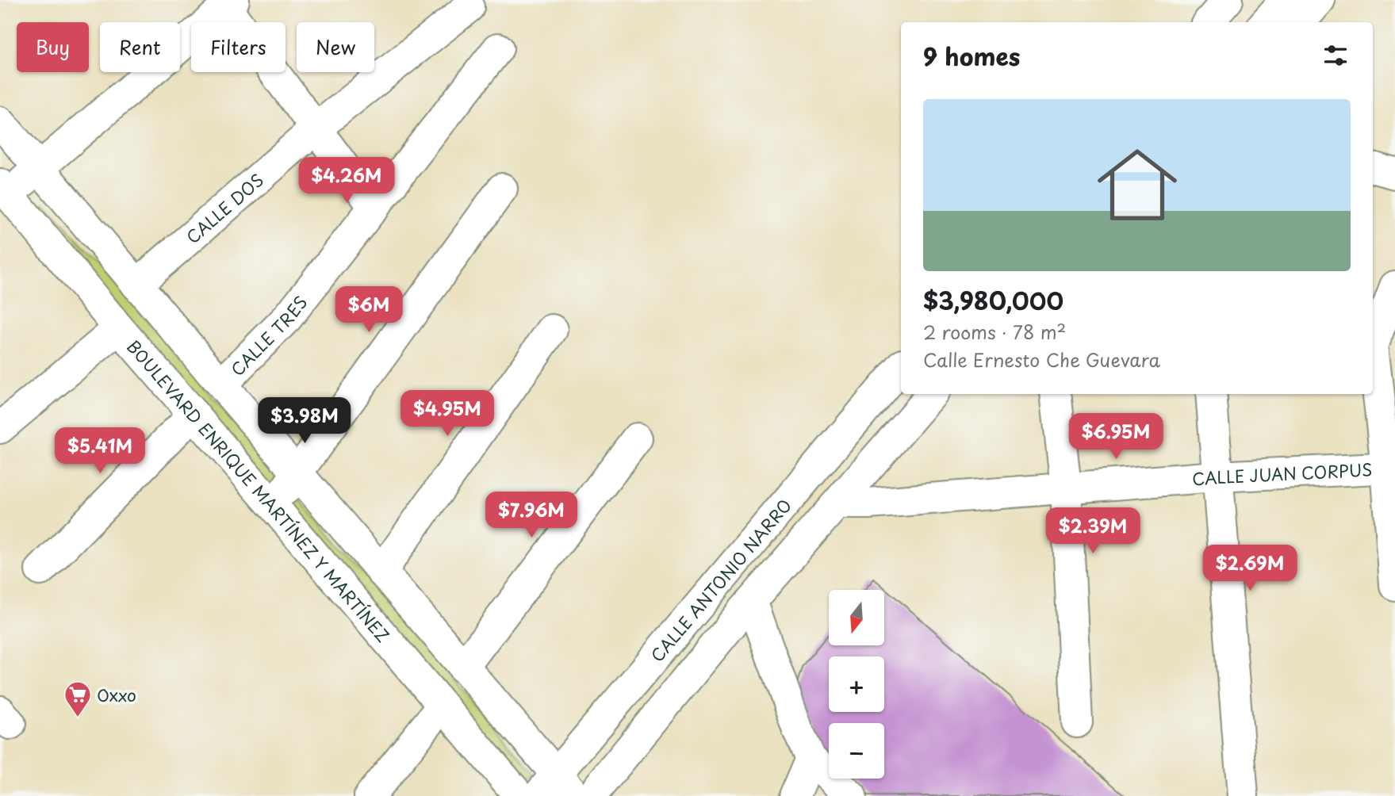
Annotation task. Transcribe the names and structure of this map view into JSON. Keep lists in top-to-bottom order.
{
  "streets": {
    "street": [
      "CALLE DOS",
      "CALLE TRES",
      "CALLE JUAN CORPUS",
      "BOULEVARD ENRIQUE MARTÍNEZ Y MARTÍNEZ",
      "CALLE ANTONIO NARRO"
    ]
  },
  "places": {
    "supermarket": ["Oxxo"]
  },
  "north": "bottom",
  "page": {
    "chip": [
      "Buy",
      "Rent",
      "Filters",
      "New"
    ],
    "heading": "9 homes",
    "list": [
      {
        "name": "$3,980,000",
        "note": "2 rooms · 78 m² · Calle Ernesto Che Guevara"
      }
    ],
    "price": [
      "$4.26M",
      "$6M",
      "$4.95M",
      "$3.98M",
      "$6.95M",
      "$5.41M",
      "$7.96M",
      "$2.39M",
      "$2.69M"
    ],
    "map_buttons": ["+", "−"]
  }
}
